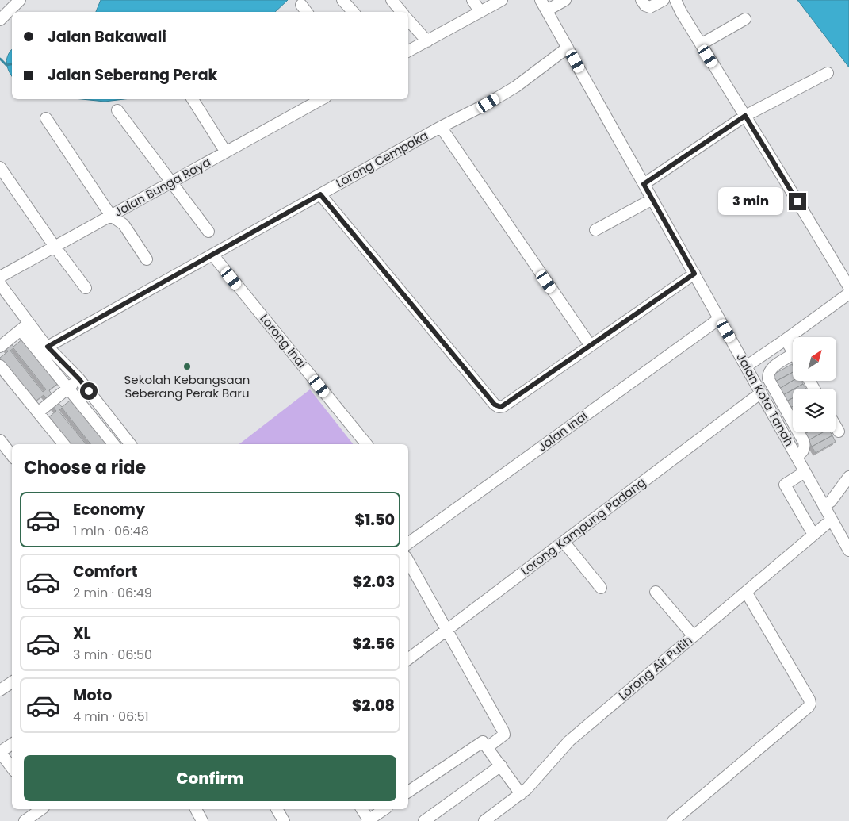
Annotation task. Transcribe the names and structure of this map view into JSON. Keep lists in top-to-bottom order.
{
  "streets": {
    "street": [
      "Lorong Cempaka",
      "Jalan Bunga Raya",
      "Lorong Inai",
      "Jalan Kota Tanah",
      "Jalan Inai",
      "Lorong Kampung Padang",
      "Lorong Air Putih"
    ]
  },
  "crossings": [
    ["Lorong Cempaka", "Lorong Inai"],
    ["Lorong Cempaka", "Jalan Kota Tanah"],
    ["Jalan Kota Tanah", "Jalan Inai"],
    ["Jalan Kota Tanah", "Lorong Kampung Padang"],
    ["Jalan Kota Tanah", "Lorong Air Putih"]
  ],
  "places": ["Sekolah Kebangsaan Seberang Perak Baru"],
  "north": "top right",
  "page": {
    "banner": ["Jalan Bakawali", "Jalan Seberang Perak"],
    "bubble": "3 min",
    "heading": "Choose a ride",
    "list": [
      {
        "name": "Economy",
        "note": "1 min · 06:48",
        "value": "$1.50"
      },
      {
        "name": "Comfort",
        "note": "2 min · 06:49",
        "value": "$2.03"
      },
      {
        "name": "XL",
        "note": "3 min · 06:50",
        "value": "$2.56"
      },
      {
        "name": "Moto",
        "note": "4 min · 06:51",
        "value": "$2.08"
      }
    ],
    "buttons": "Confirm"
  }
}
